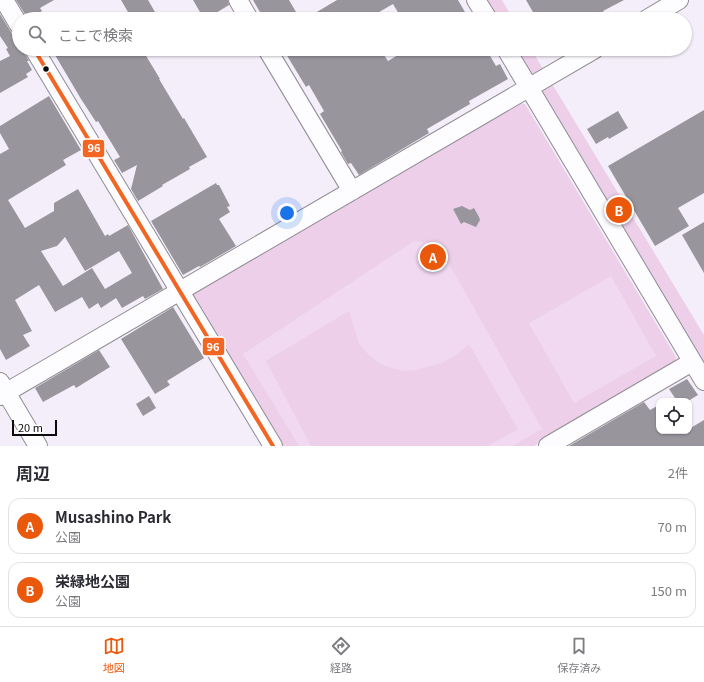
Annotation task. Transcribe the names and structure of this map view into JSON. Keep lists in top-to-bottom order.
{
  "lines": ["transit line 96"],
  "scale_bar": "20 m",
  "page": {
    "search": "ここで検索",
    "pins": ["B", "A"],
    "scale": "20 m",
    "heading": ["周辺", "2件"],
    "list": [
      {
        "mark": "A",
        "name": "Musashino Park",
        "note": "公園",
        "value": "70 m"
      },
      {
        "mark": "B",
        "name": "栄緑地公園",
        "note": "公園",
        "value": "150 m"
      }
    ],
    "nav": ["地図", "経路", "保存済み"]
  }
}
